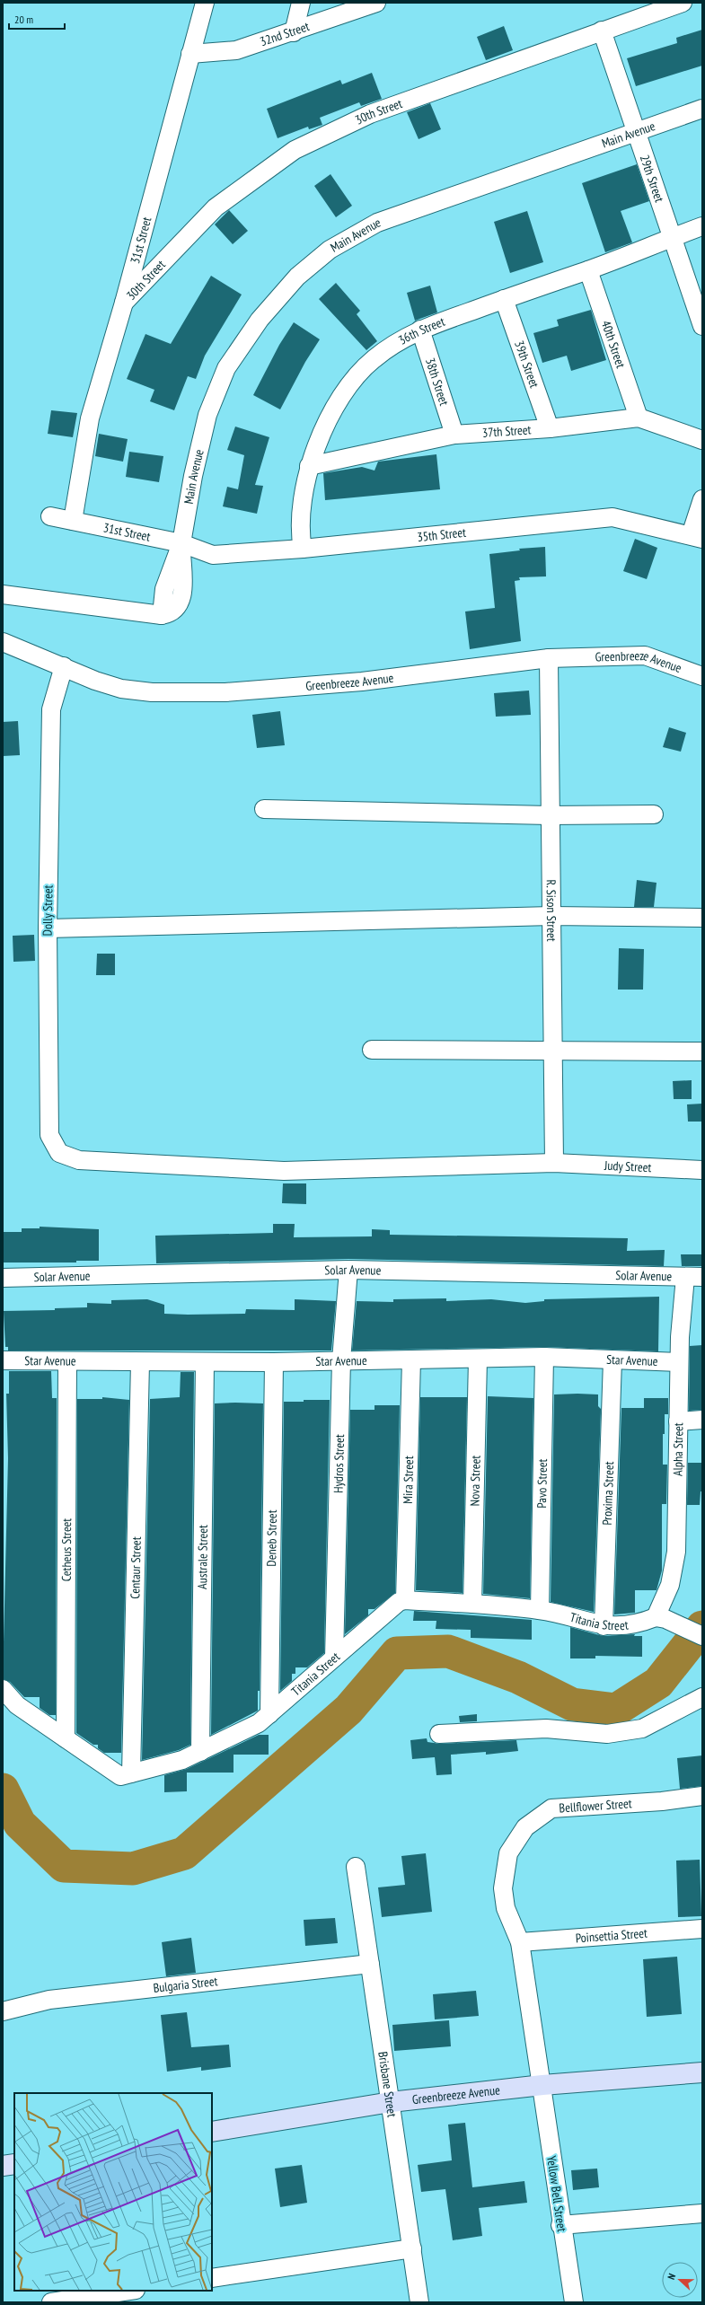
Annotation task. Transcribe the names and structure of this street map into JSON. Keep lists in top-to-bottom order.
{
  "streets": {
    "street": [
      "32nd Street",
      "30th Street",
      "Main Avenue",
      "29th Street",
      "31st Street",
      "36th Street",
      "40th Street",
      "39th Street",
      "38th Street",
      "37th Street",
      "35th Street",
      "Greenbreeze Avenue",
      "Dolly Street",
      "R. Sison Street",
      "Judy Street",
      "Solar Avenue",
      "Star Avenue",
      "Alpha Street",
      "Hydros Street",
      "Mira Street",
      "Nova Street",
      "Pavo Street",
      "Proxima Street",
      "Deneb Street",
      "Cetheus Street",
      "Australe Street",
      "Centaur Street",
      "Titania Street",
      "Bellflower Street",
      "Poinsettia Street",
      "Bulgaria Street",
      "Brisbane Street",
      "Yellow Bell Street"
    ]
  },
  "crossings": [
    ["32nd Street", "31st Street"],
    ["30th Street", "29th Street"],
    ["30th Street", "31st Street"],
    ["Main Avenue", "29th Street"],
    ["Main Avenue", "31st Street"],
    ["Main Avenue", "35th Street"],
    ["29th Street", "36th Street"],
    ["31st Street", "35th Street"],
    ["36th Street", "40th Street"],
    ["36th Street", "39th Street"],
    ["36th Street", "38th Street"],
    ["36th Street", "37th Street"],
    ["36th Street", "35th Street"],
    ["40th Street", "37th Street"],
    ["39th Street", "37th Street"],
    ["38th Street", "37th Street"],
    ["Greenbreeze Avenue", "Dolly Street"],
    ["Greenbreeze Avenue", "R. Sison Street"],
    ["Greenbreeze Avenue", "Bellflower Street"],
    ["Greenbreeze Avenue", "Brisbane Street"],
    ["Greenbreeze Avenue", "Yellow Bell Street"],
    ["Dolly Street", "Judy Street"],
    ["R. Sison Street", "Judy Street"],
    ["Solar Avenue", "Alpha Street"],
    ["Solar Avenue", "Hydros Street"],
    ["Star Avenue", "Alpha Street"],
    ["Star Avenue", "Hydros Street"],
    ["Star Avenue", "Mira Street"],
    ["Star Avenue", "Nova Street"],
    ["Star Avenue", "Pavo Street"],
    ["Star Avenue", "Proxima Street"],
    ["Star Avenue", "Deneb Street"],
    ["Star Avenue", "Cetheus Street"],
    ["Star Avenue", "Australe Street"],
    ["Star Avenue", "Centaur Street"],
    ["Alpha Street", "Titania Street"],
    ["Hydros Street", "Titania Street"],
    ["Mira Street", "Titania Street"],
    ["Nova Street", "Titania Street"],
    ["Pavo Street", "Titania Street"],
    ["Proxima Street", "Titania Street"],
    ["Deneb Street", "Titania Street"],
    ["Cetheus Street", "Titania Street"],
    ["Australe Street", "Titania Street"],
    ["Centaur Street", "Titania Street"],
    ["Bellflower Street", "Poinsettia Street"],
    ["Bellflower Street", "Yellow Bell Street"],
    ["Bulgaria Street", "Brisbane Street"]
  ],
  "scale_bar": "20 m",
  "north": "left"
}
